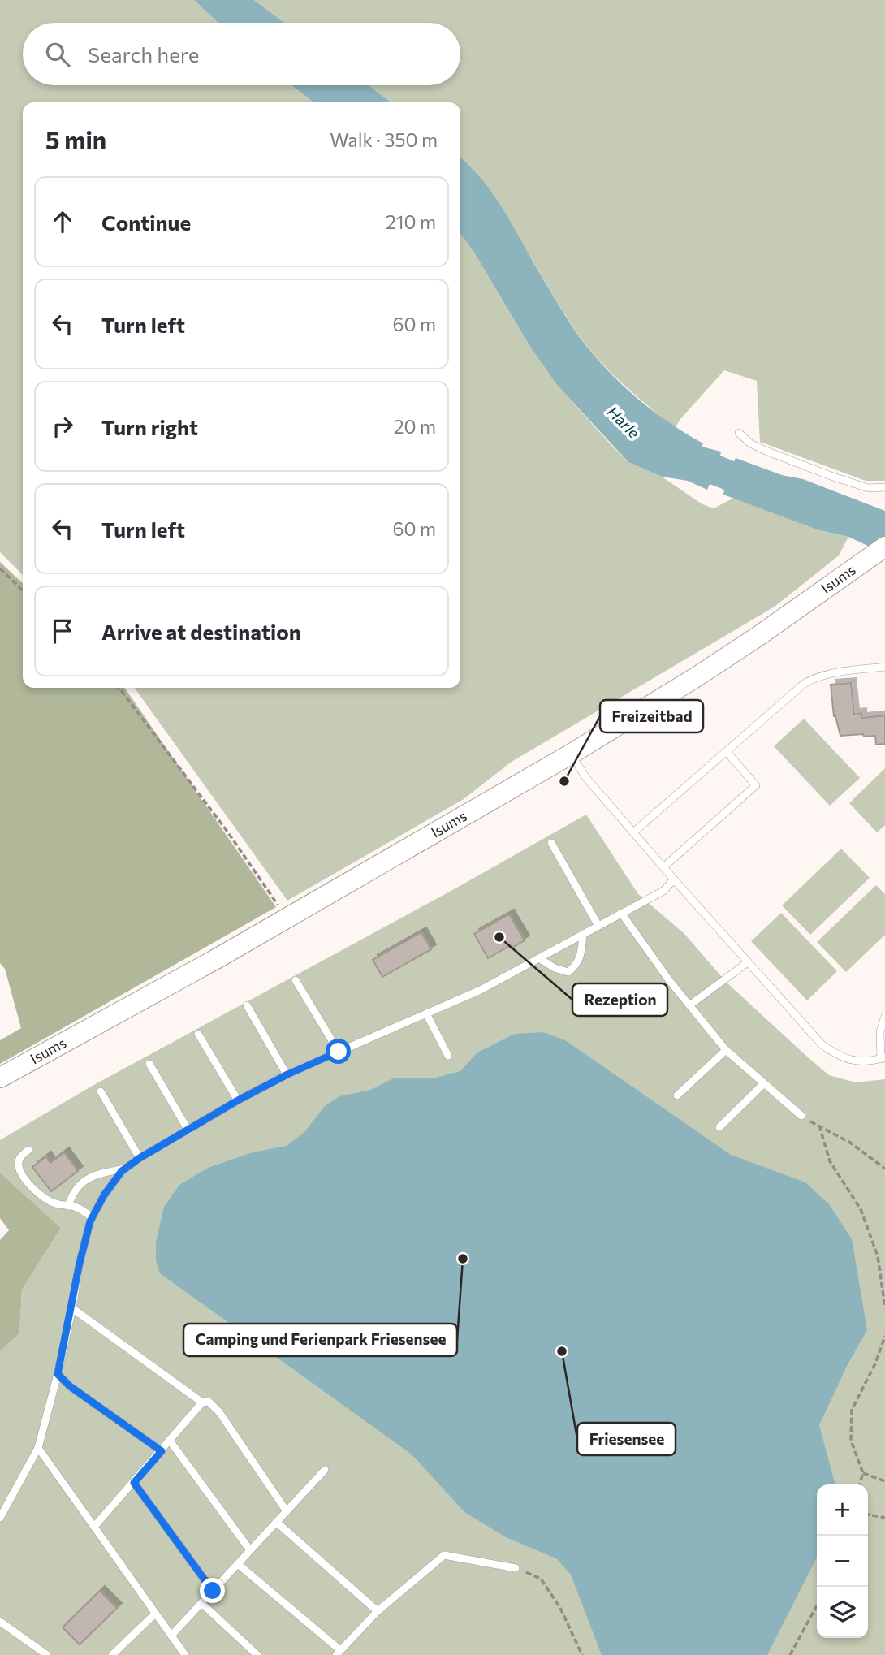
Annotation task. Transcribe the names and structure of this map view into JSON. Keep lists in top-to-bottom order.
{
  "streets": {
    "main road": ["Isums"]
  },
  "water": ["Harle"],
  "places": [
    "Freizeitbad",
    "Rezeption",
    "Camping und Ferienpark Friesensee",
    "Friesensee"
  ],
  "page": {
    "search": "Search here",
    "heading": ["5 min", "Walk · 350 m"],
    "list": [
      ["Continue", "210 m"],
      ["Turn left", "60 m"],
      ["Turn right", "20 m"],
      ["Turn left", "60 m"],
      "Arrive at destination"
    ],
    "map_buttons": ["+", "−"]
  }
}
